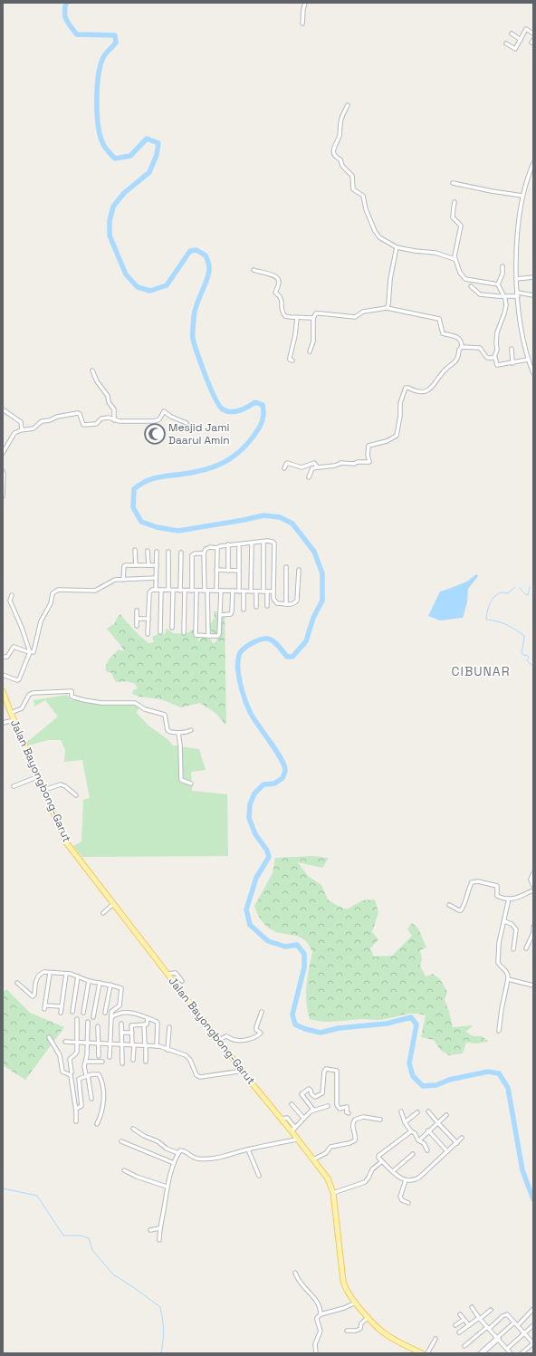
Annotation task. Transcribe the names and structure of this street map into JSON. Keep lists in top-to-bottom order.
{
  "streets": {
    "main road": ["Jalan Bayongbong-Garut"]
  },
  "districts": ["CIBUNAR"],
  "places": {
    "mosque": ["Mesjid Jami Daarul Amin"]
  }
}
